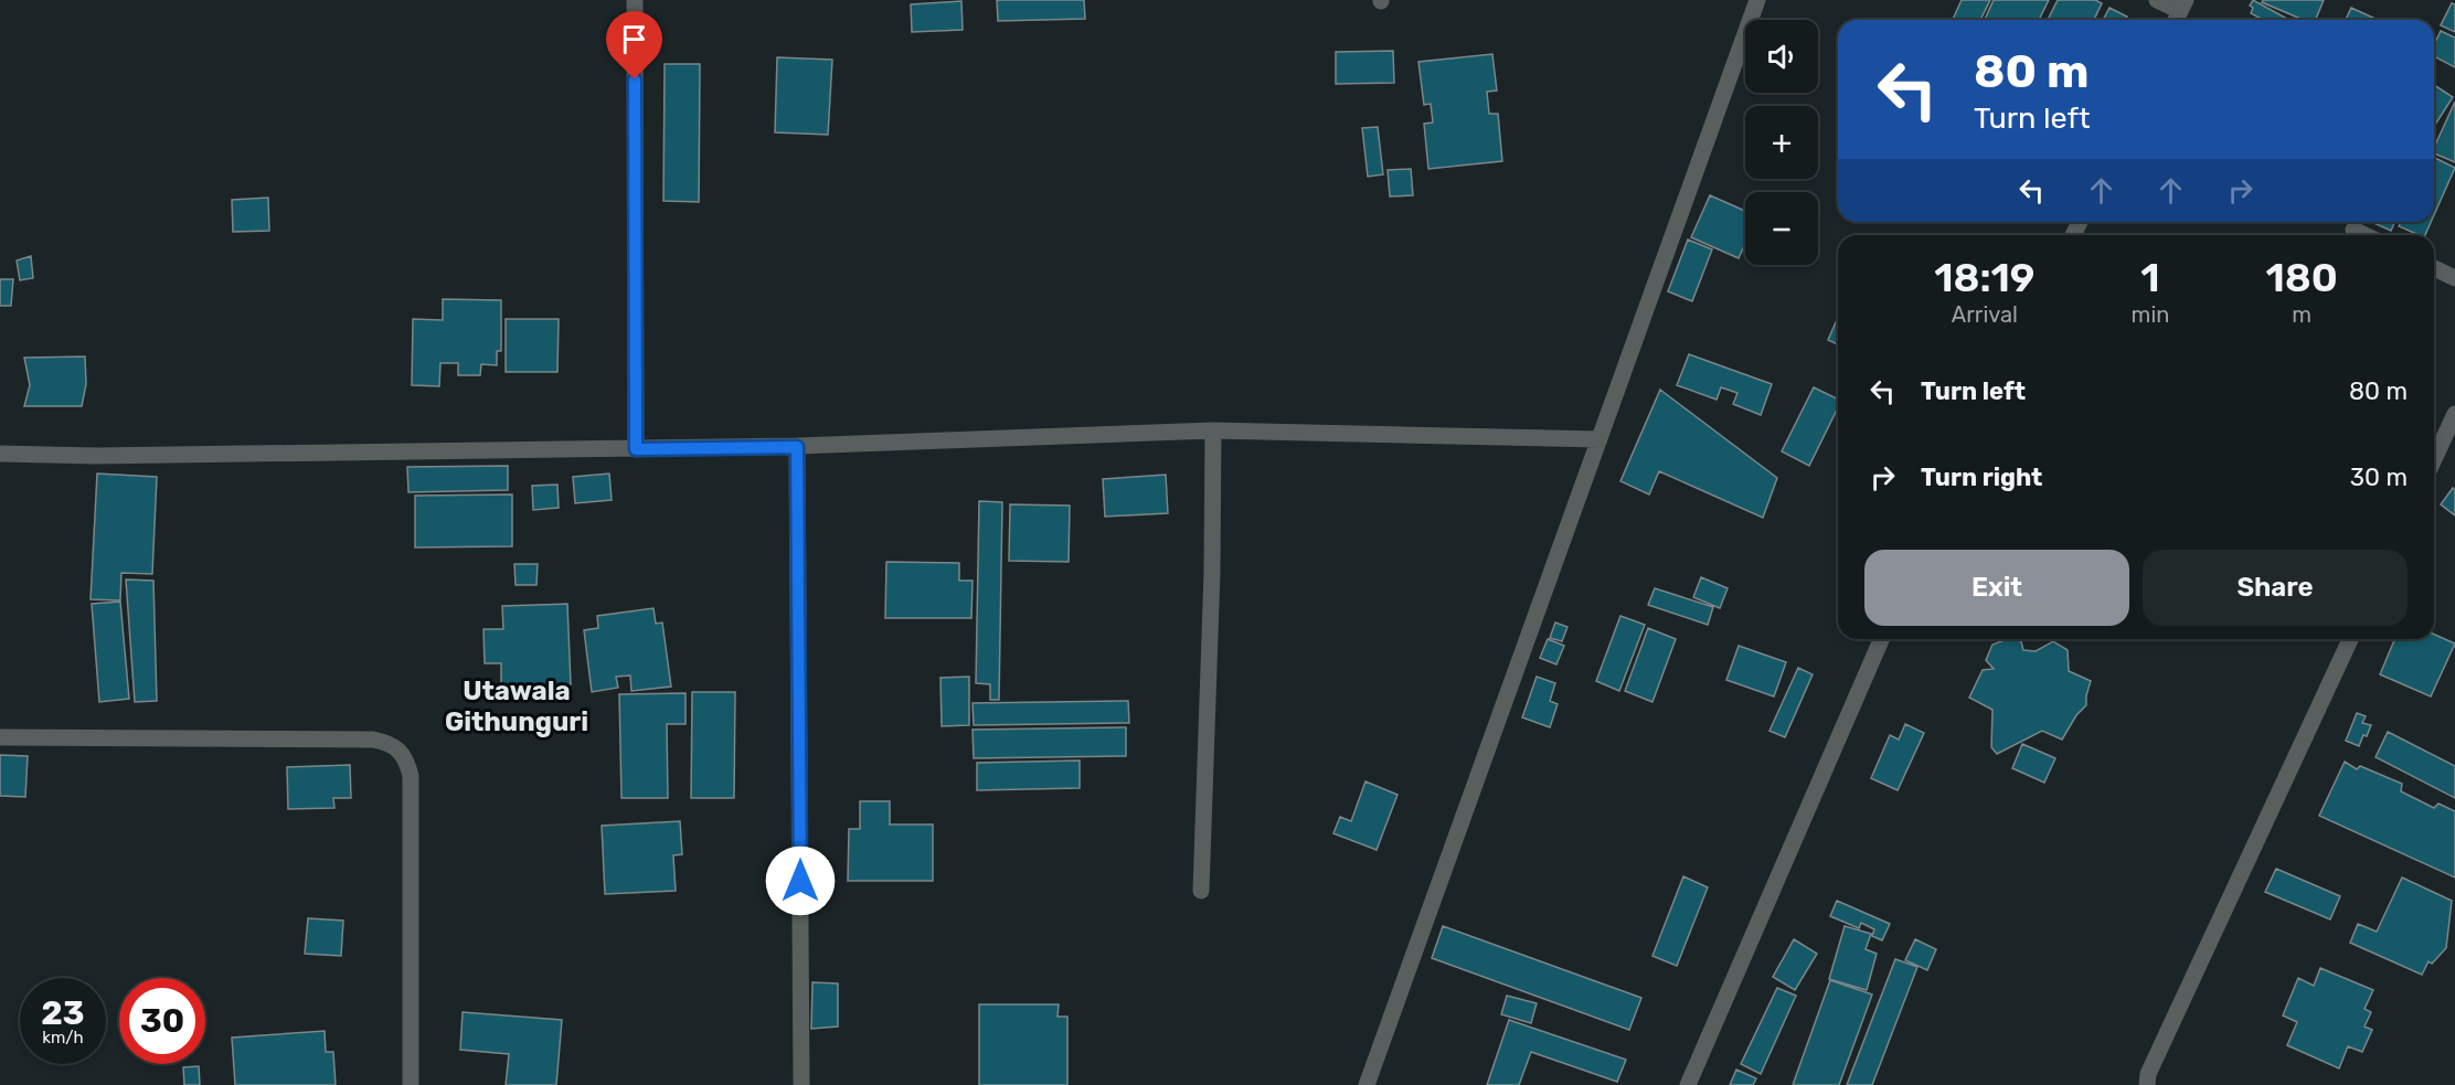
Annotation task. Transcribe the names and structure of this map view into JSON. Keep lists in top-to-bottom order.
{
  "districts": ["Utawala Githunguri"],
  "page": {
    "map_buttons": ["+", "−"],
    "turn": ["80 m", "Turn left"],
    "eta": [
      "18:19",
      "Arrival",
      "1",
      "min",
      "180",
      "m"
    ],
    "list": [
      {
        "name": "Turn left",
        "value": "80 m"
      },
      {
        "name": "Turn right",
        "value": "30 m"
      }
    ],
    "buttons": ["Exit", "Share"],
    "speed": "23 km/h",
    "limit": "30"
  }
}
